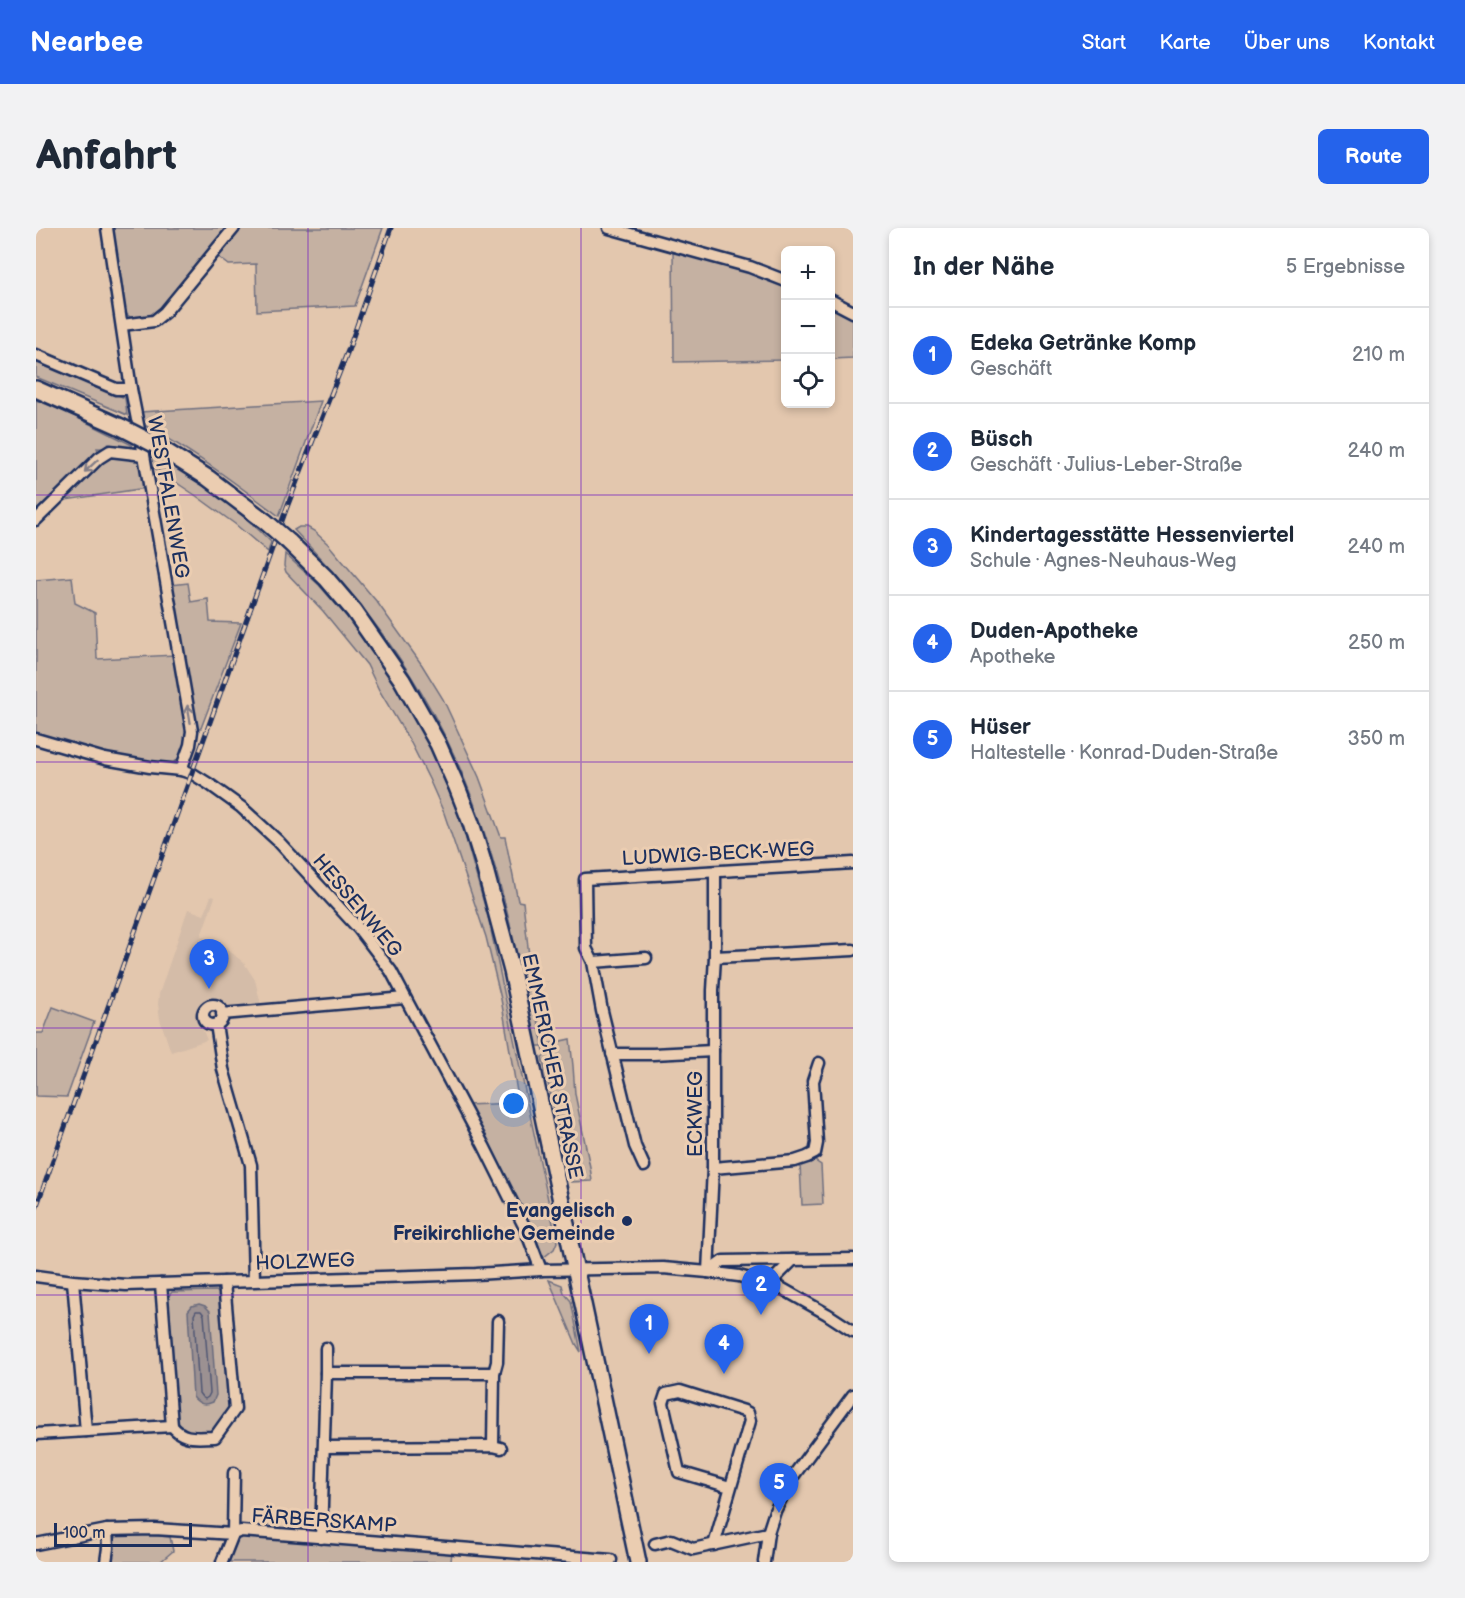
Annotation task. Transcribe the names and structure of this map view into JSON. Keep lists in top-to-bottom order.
{
  "streets": {
    "main road": ["EMMERICHER STRASSE"],
    "street": [
      "WESTFALENWEG",
      "LUDWIG-BECK-WEG",
      "HESSENWEG",
      "ECKWEG",
      "HOLZWEG",
      "FÄRBERSKAMP"
    ]
  },
  "crossings": [
    ["WESTFALENWEG", "HESSENWEG"],
    ["WESTFALENWEG", "EMMERICHER STRASSE"],
    ["LUDWIG-BECK-WEG", "ECKWEG"],
    ["HESSENWEG", "HOLZWEG"],
    ["EMMERICHER STRASSE", "HOLZWEG"],
    ["ECKWEG", "HOLZWEG"]
  ],
  "one_way": ["WESTFALENWEG"],
  "places": ["Evangelisch Freikirchliche Gemeinde"],
  "scale_bar": "100 m",
  "page": {
    "header": "Nearbee",
    "nav": [
      "Start",
      "Karte",
      "Über uns",
      "Kontakt"
    ],
    "buttons": "Route",
    "title": "Anfahrt",
    "heading": ["In der Nähe", "5 Ergebnisse"],
    "map_buttons": ["+", "−"],
    "list": [
      {
        "mark": "1",
        "name": "Edeka Getränke Komp",
        "note": "Geschäft",
        "value": "210 m"
      },
      {
        "mark": "2",
        "name": "Büsch",
        "note": "Geschäft · Julius-Leber-Straße",
        "value": "240 m"
      },
      {
        "mark": "3",
        "name": "Kindertagesstätte Hessenviertel",
        "note": "Schule · Agnes-Neuhaus-Weg",
        "value": "240 m"
      },
      {
        "mark": "4",
        "name": "Duden-Apotheke",
        "note": "Apotheke",
        "value": "250 m"
      },
      {
        "mark": "5",
        "name": "Hüser",
        "note": "Haltestelle · Konrad-Duden-Straße",
        "value": "350 m"
      }
    ],
    "pins": [
      "3",
      "2",
      "1",
      "4",
      "5"
    ],
    "scale": "100 m"
  }
}
